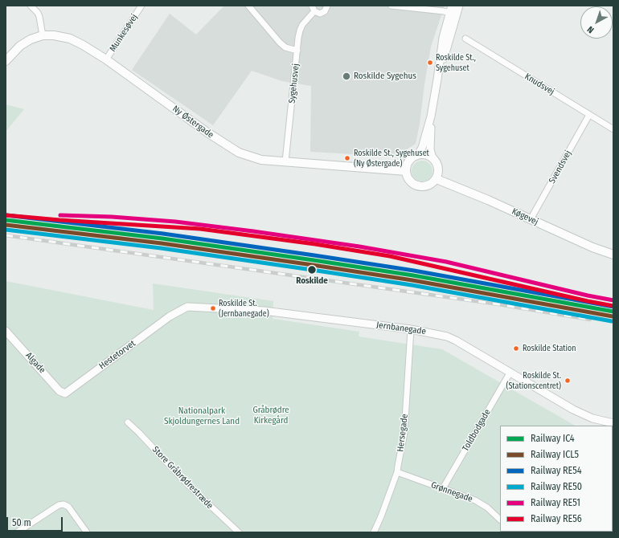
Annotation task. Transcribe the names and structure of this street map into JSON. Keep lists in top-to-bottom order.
{
  "streets": {
    "main road": ["Ny Østergade", "Køgevej"],
    "street": [
      "Munkesøvej",
      "Sygehusvej",
      "Knudsvej",
      "Svendsvej",
      "Jernbanegade",
      "Hestetorvet",
      "Algade",
      "Toldbodgade",
      "Hersegade",
      "Store Gråbrødrestræde",
      "Grønnegade"
    ]
  },
  "crossings": [
    ["Munkesøvej", "Ny Østergade"],
    ["Sygehusvej", "Ny Østergade"],
    ["Knudsvej", "Svendsvej"],
    ["Ny Østergade", "Køgevej"],
    ["Svendsvej", "Køgevej"],
    ["Jernbanegade", "Hestetorvet"],
    ["Jernbanegade", "Toldbodgade"],
    ["Jernbanegade", "Hersegade"],
    ["Hestetorvet", "Algade"],
    ["Toldbodgade", "Grønnegade"],
    ["Hersegade", "Grønnegade"]
  ],
  "parks": ["Gråbrødre Kirkegård", "Nationalpark Skjoldungernes Land"],
  "places": [
    "Roskilde St., Sygehuset",
    "Roskilde Sygehus",
    "Roskilde St., Sygehuset (Ny Østergade)",
    "Roskilde",
    "Roskilde St. (Jernbanegade)",
    "Roskilde Station",
    "Roskilde St. (Stationscentret)"
  ],
  "lines": [
    "rail line RE54",
    "rail line RE51",
    "rail line RE56",
    "rail line IC4",
    "rail line ICL5",
    "rail line RE50"
  ],
  "legend": [
    "Railway IC4",
    "Railway ICL5",
    "Railway RE54",
    "Railway RE50",
    "Railway RE51",
    "Railway RE56"
  ],
  "scale_bar": "50 m",
  "north": "bottom left"
}
